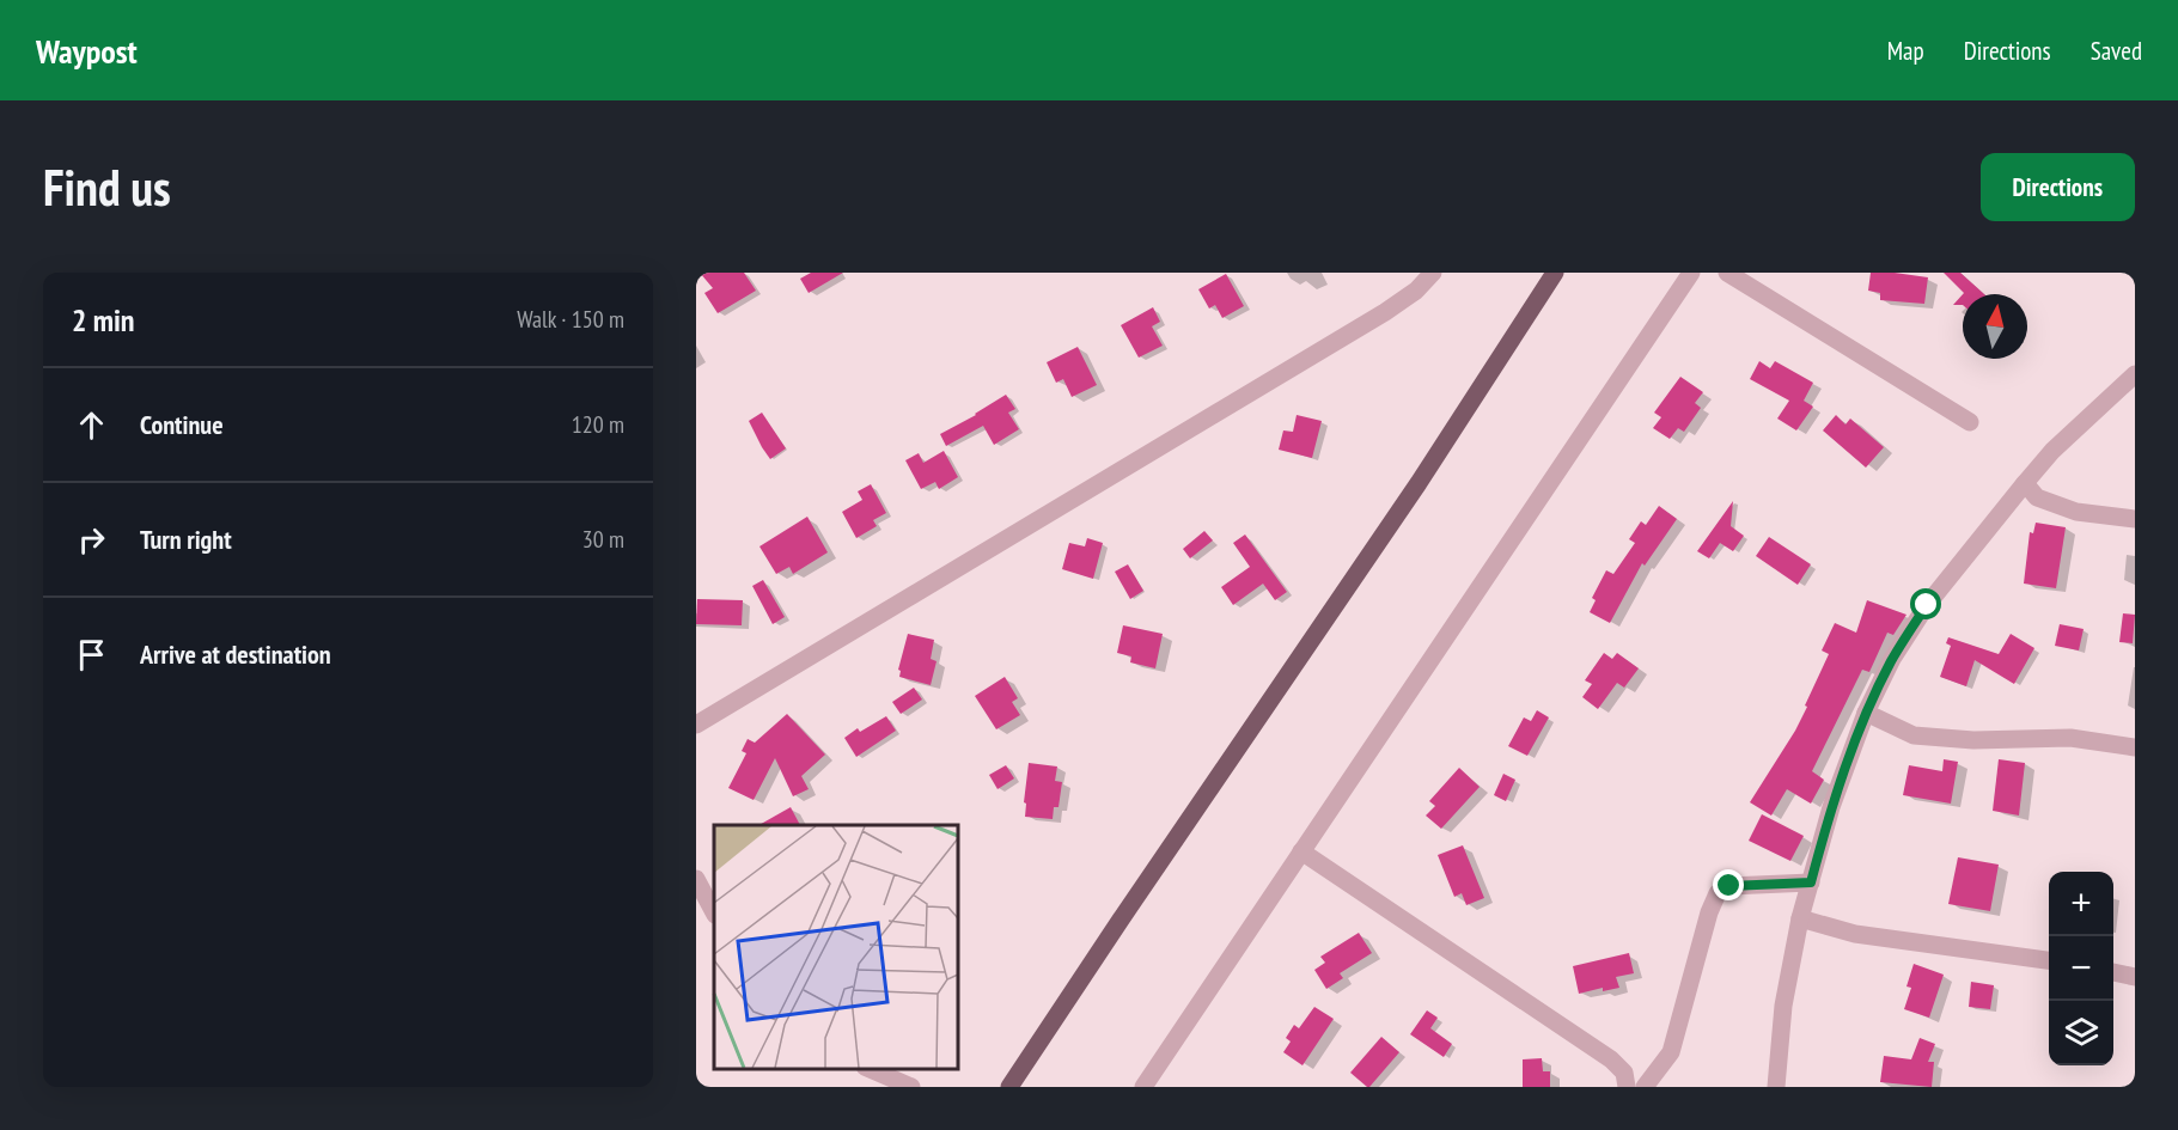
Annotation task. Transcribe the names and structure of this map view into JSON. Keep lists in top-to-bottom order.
{
  "north": "top",
  "page": {
    "header": "Waypost",
    "nav": ["Map", "Directions", "Saved"],
    "buttons": "Directions",
    "title": "Find us",
    "heading": ["2 min", "Walk · 150 m"],
    "list": [
      ["Continue", "120 m"],
      ["Turn right", "30 m"],
      "Arrive at destination"
    ],
    "map_buttons": ["+", "−"]
  }
}
